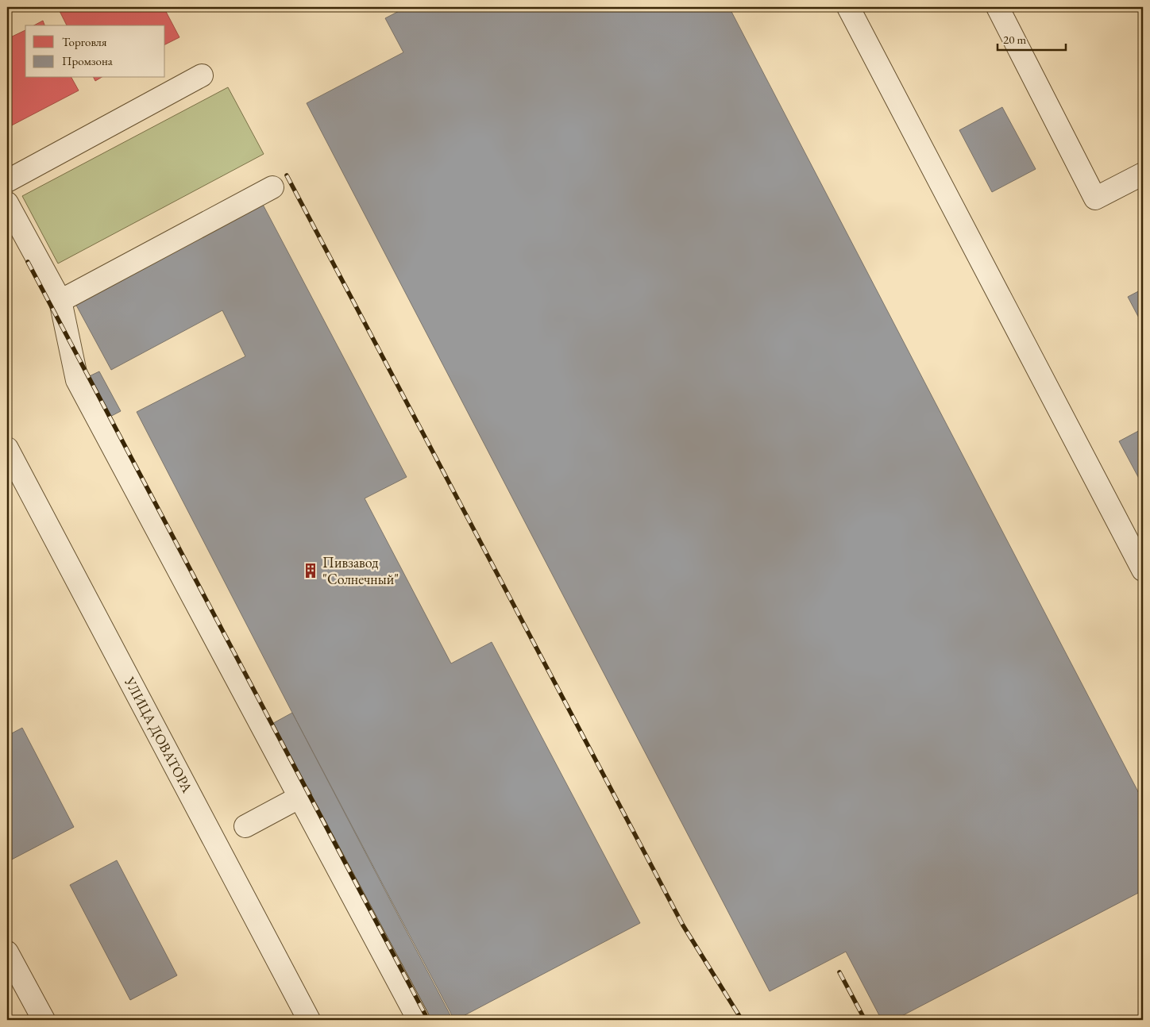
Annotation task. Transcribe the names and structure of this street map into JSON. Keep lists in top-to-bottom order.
{
  "streets": {
    "street": ["УЛИЦА ДОВАТОРА"]
  },
  "places": {
    "building": ["Пивзавод \"Солнечный\""]
  },
  "legend": ["Торговля", "Промзона"],
  "scale_bar": "20 m"
}
